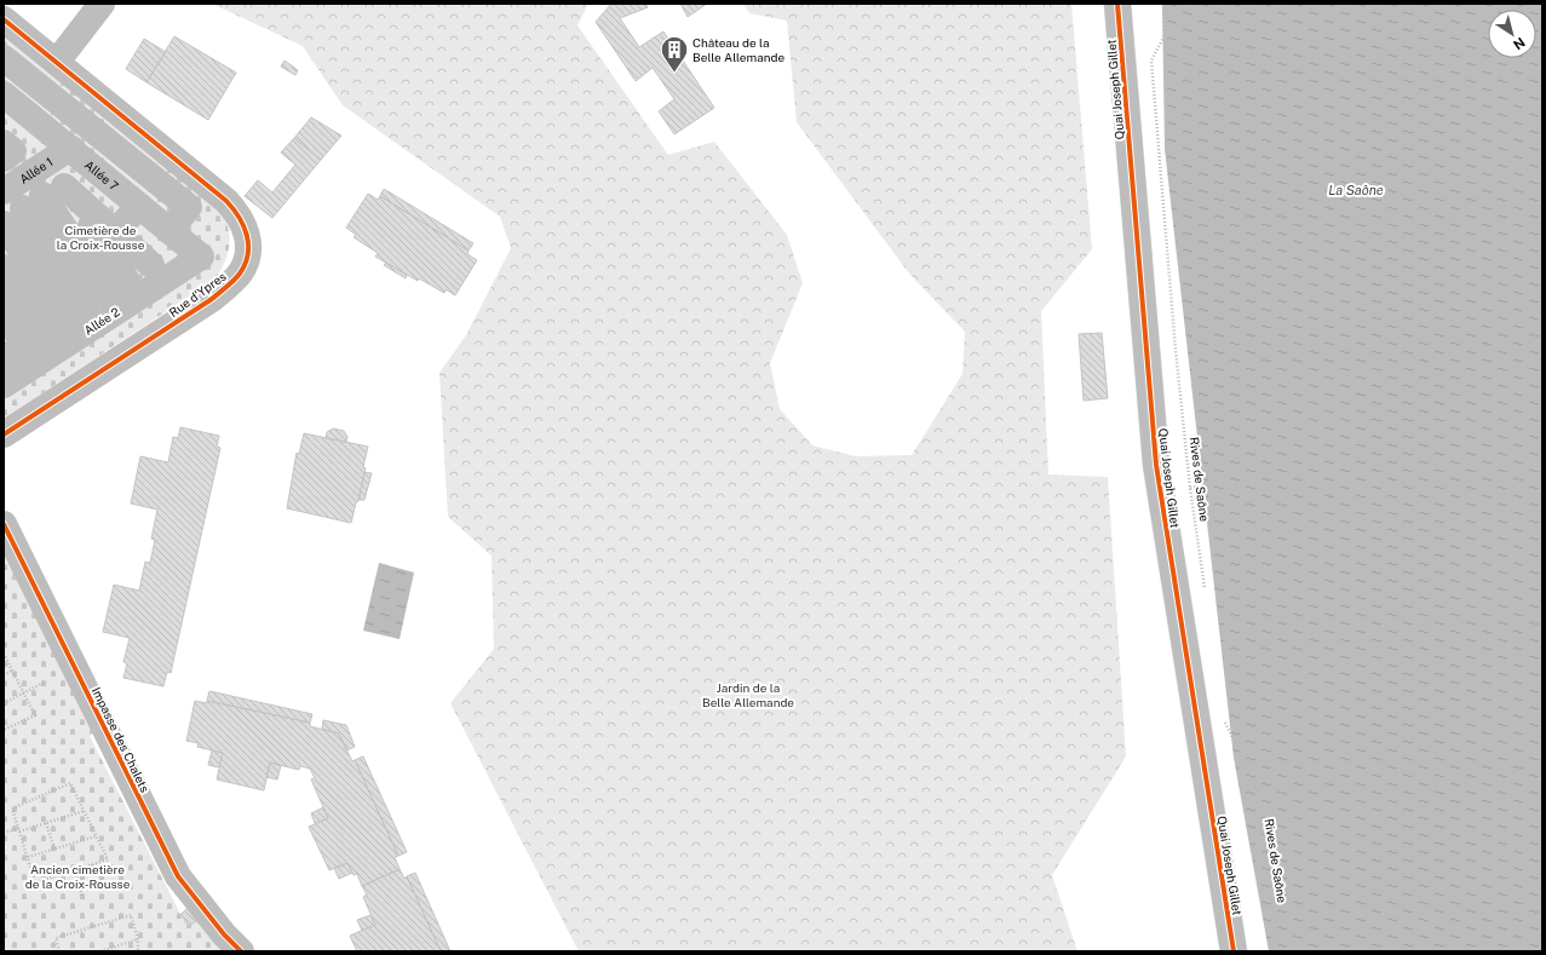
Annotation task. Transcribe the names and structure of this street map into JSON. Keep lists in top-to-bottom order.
{
  "streets": {
    "street": [
      "Quai Joseph Gillet",
      "Allée 1",
      "Allée 7",
      "Rue d'Ypres",
      "Allée 2",
      "Impasse des Chalets"
    ],
    "path": ["Rives de Saône"]
  },
  "crossings": [
    ["Allée 1", "Allée 7"],
    ["Allée 7", "Allée 2"]
  ],
  "water": ["La Saône"],
  "parks": ["Cimetière de la Croix-Rousse", "Jardin de la Belle Allemande", "Ancien cimetière de la Croix-Rousse"],
  "places": {
    "building": ["Château de la Belle Allemande"]
  },
  "north": "bottom right"
}
